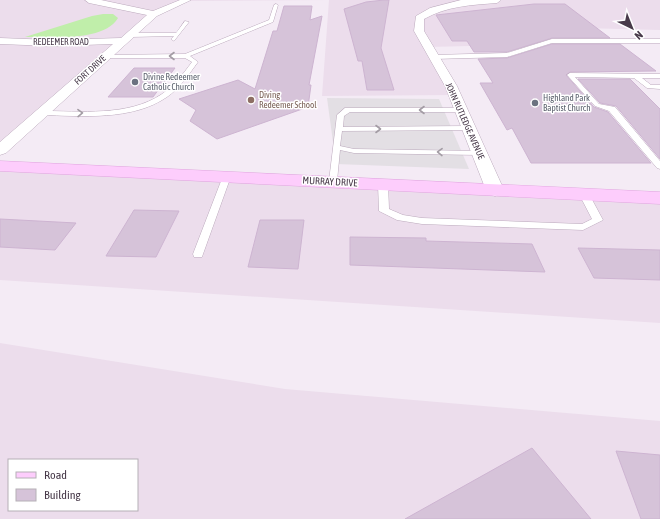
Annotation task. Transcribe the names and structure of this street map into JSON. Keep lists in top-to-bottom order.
{
  "streets": {
    "street": [
      "REDEEMER ROAD",
      "FORT DRIVE",
      "JOHN RUTLEDGE AVENUE",
      "MURRAY DRIVE"
    ]
  },
  "crossings": [
    ["REDEEMER ROAD", "FORT DRIVE"],
    ["JOHN RUTLEDGE AVENUE", "MURRAY DRIVE"]
  ],
  "places": ["Divine Redeemer Catholic Church", "Diving Redeemer School", "Highland Park Baptist Church"],
  "legend": ["Road", "Building"],
  "north": "bottom right"
}
